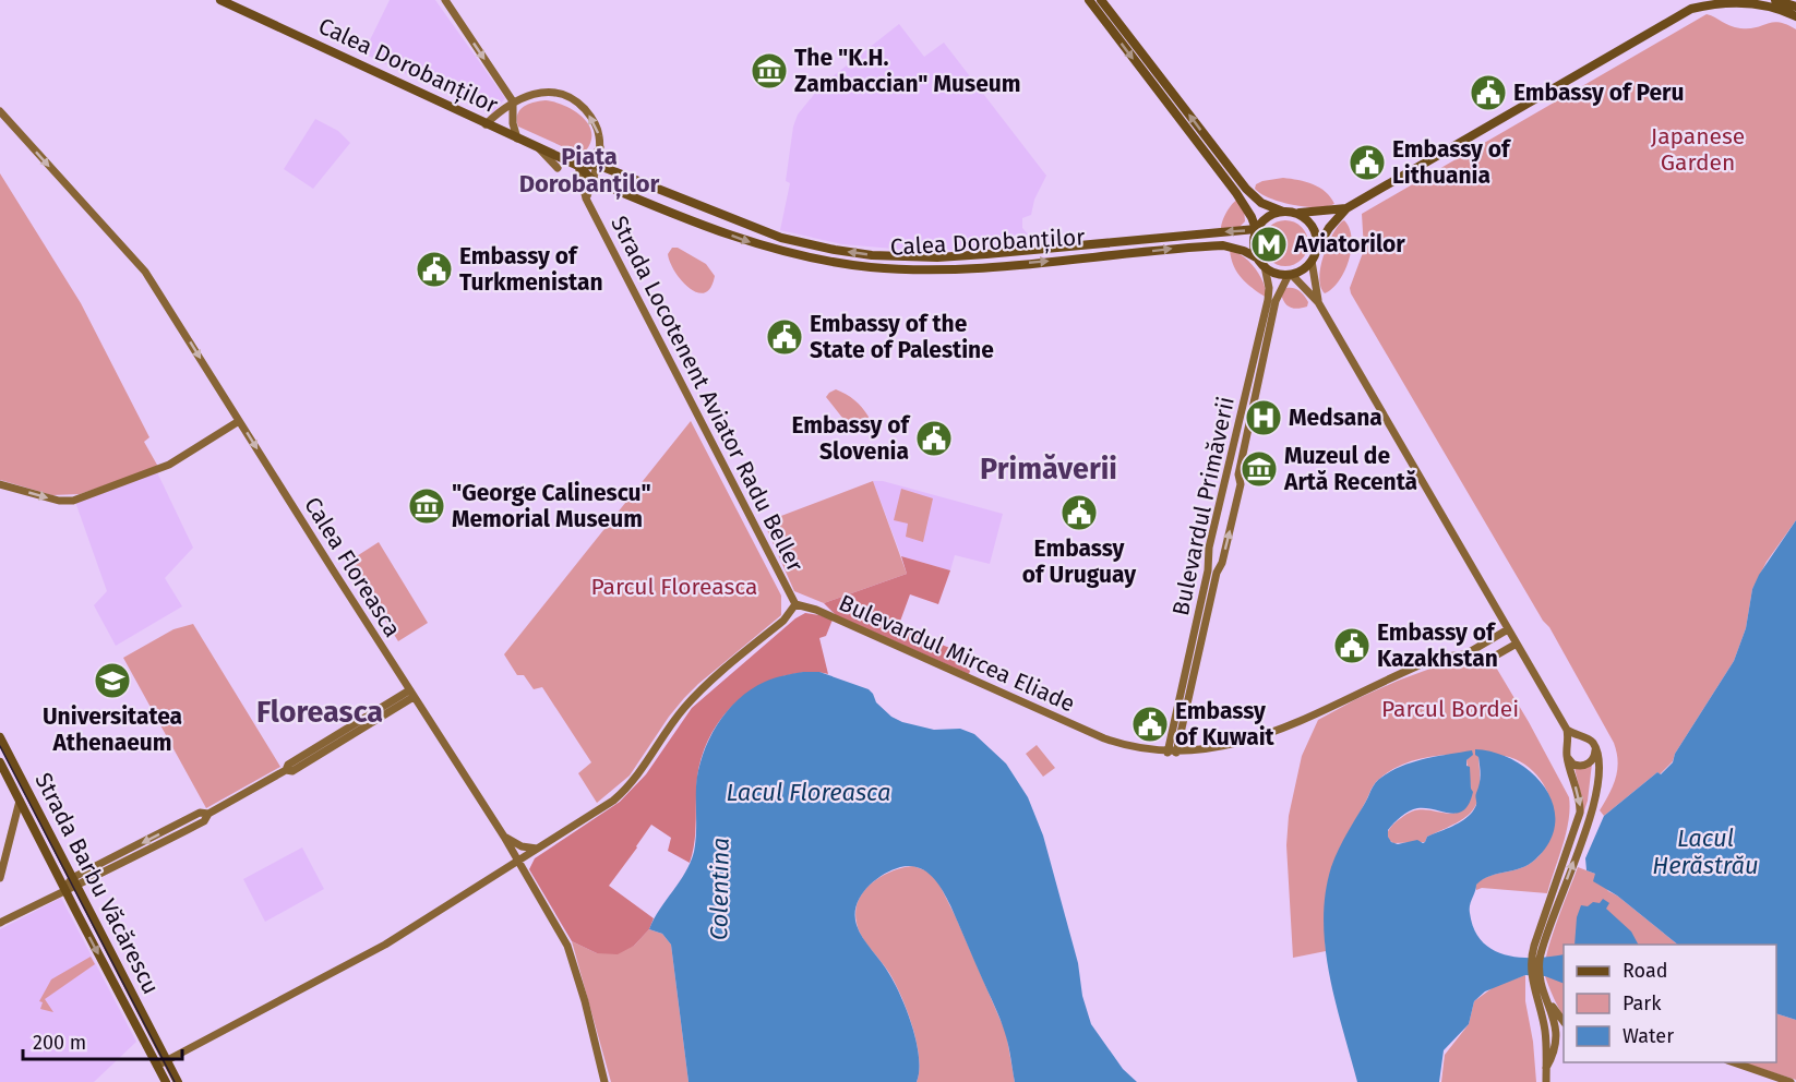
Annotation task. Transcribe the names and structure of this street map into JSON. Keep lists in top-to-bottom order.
{
  "streets": {
    "main road": ["Calea Dorobanților", "Strada Barbu Văcărescu"],
    "street": [
      "Strada Locotenent Aviator Radu Beller",
      "Bulevardul Primăverii",
      "Calea Floreasca",
      "Bulevardul Mircea Eliade"
    ]
  },
  "crossings": [
    ["Calea Dorobanților", "Strada Locotenent Aviator Radu Beller"],
    ["Calea Dorobanților", "Bulevardul Primăverii"],
    ["Strada Locotenent Aviator Radu Beller", "Bulevardul Mircea Eliade"],
    ["Bulevardul Primăverii", "Bulevardul Mircea Eliade"]
  ],
  "one_way": ["Calea Floreasca"],
  "districts": ["Piața Dorobanților", "Primăverii", "Floreasca"],
  "water": ["Lacul Floreasca", "Lacul Herăstrău", "Colentina"],
  "parks": ["Japanese Garden", "Parcul Floreasca", "Parcul Bordei"],
  "places": {
    "museum": ["The \"K.H. Zambaccian\" Museum", "Muzeul de Artă Recentă", "\"George Calinescu\" Memorial Museum"],
    "public building": [
      "Embassy of Peru",
      "Embassy of Lithuania",
      "Embassy of Turkmenistan",
      "Embassy of the State of Palestine",
      "Embassy of Slovenia",
      "Embassy of Uruguay",
      "Embassy of Kazakhstan",
      "Embassy of Kuwait"
    ],
    "metro station": ["Aviatorilor"],
    "hospital": ["Medsana"],
    "school or university": ["Universitatea Athenaeum"]
  },
  "legend": ["Road", "Park", "Water"],
  "scale_bar": "200 m"
}
